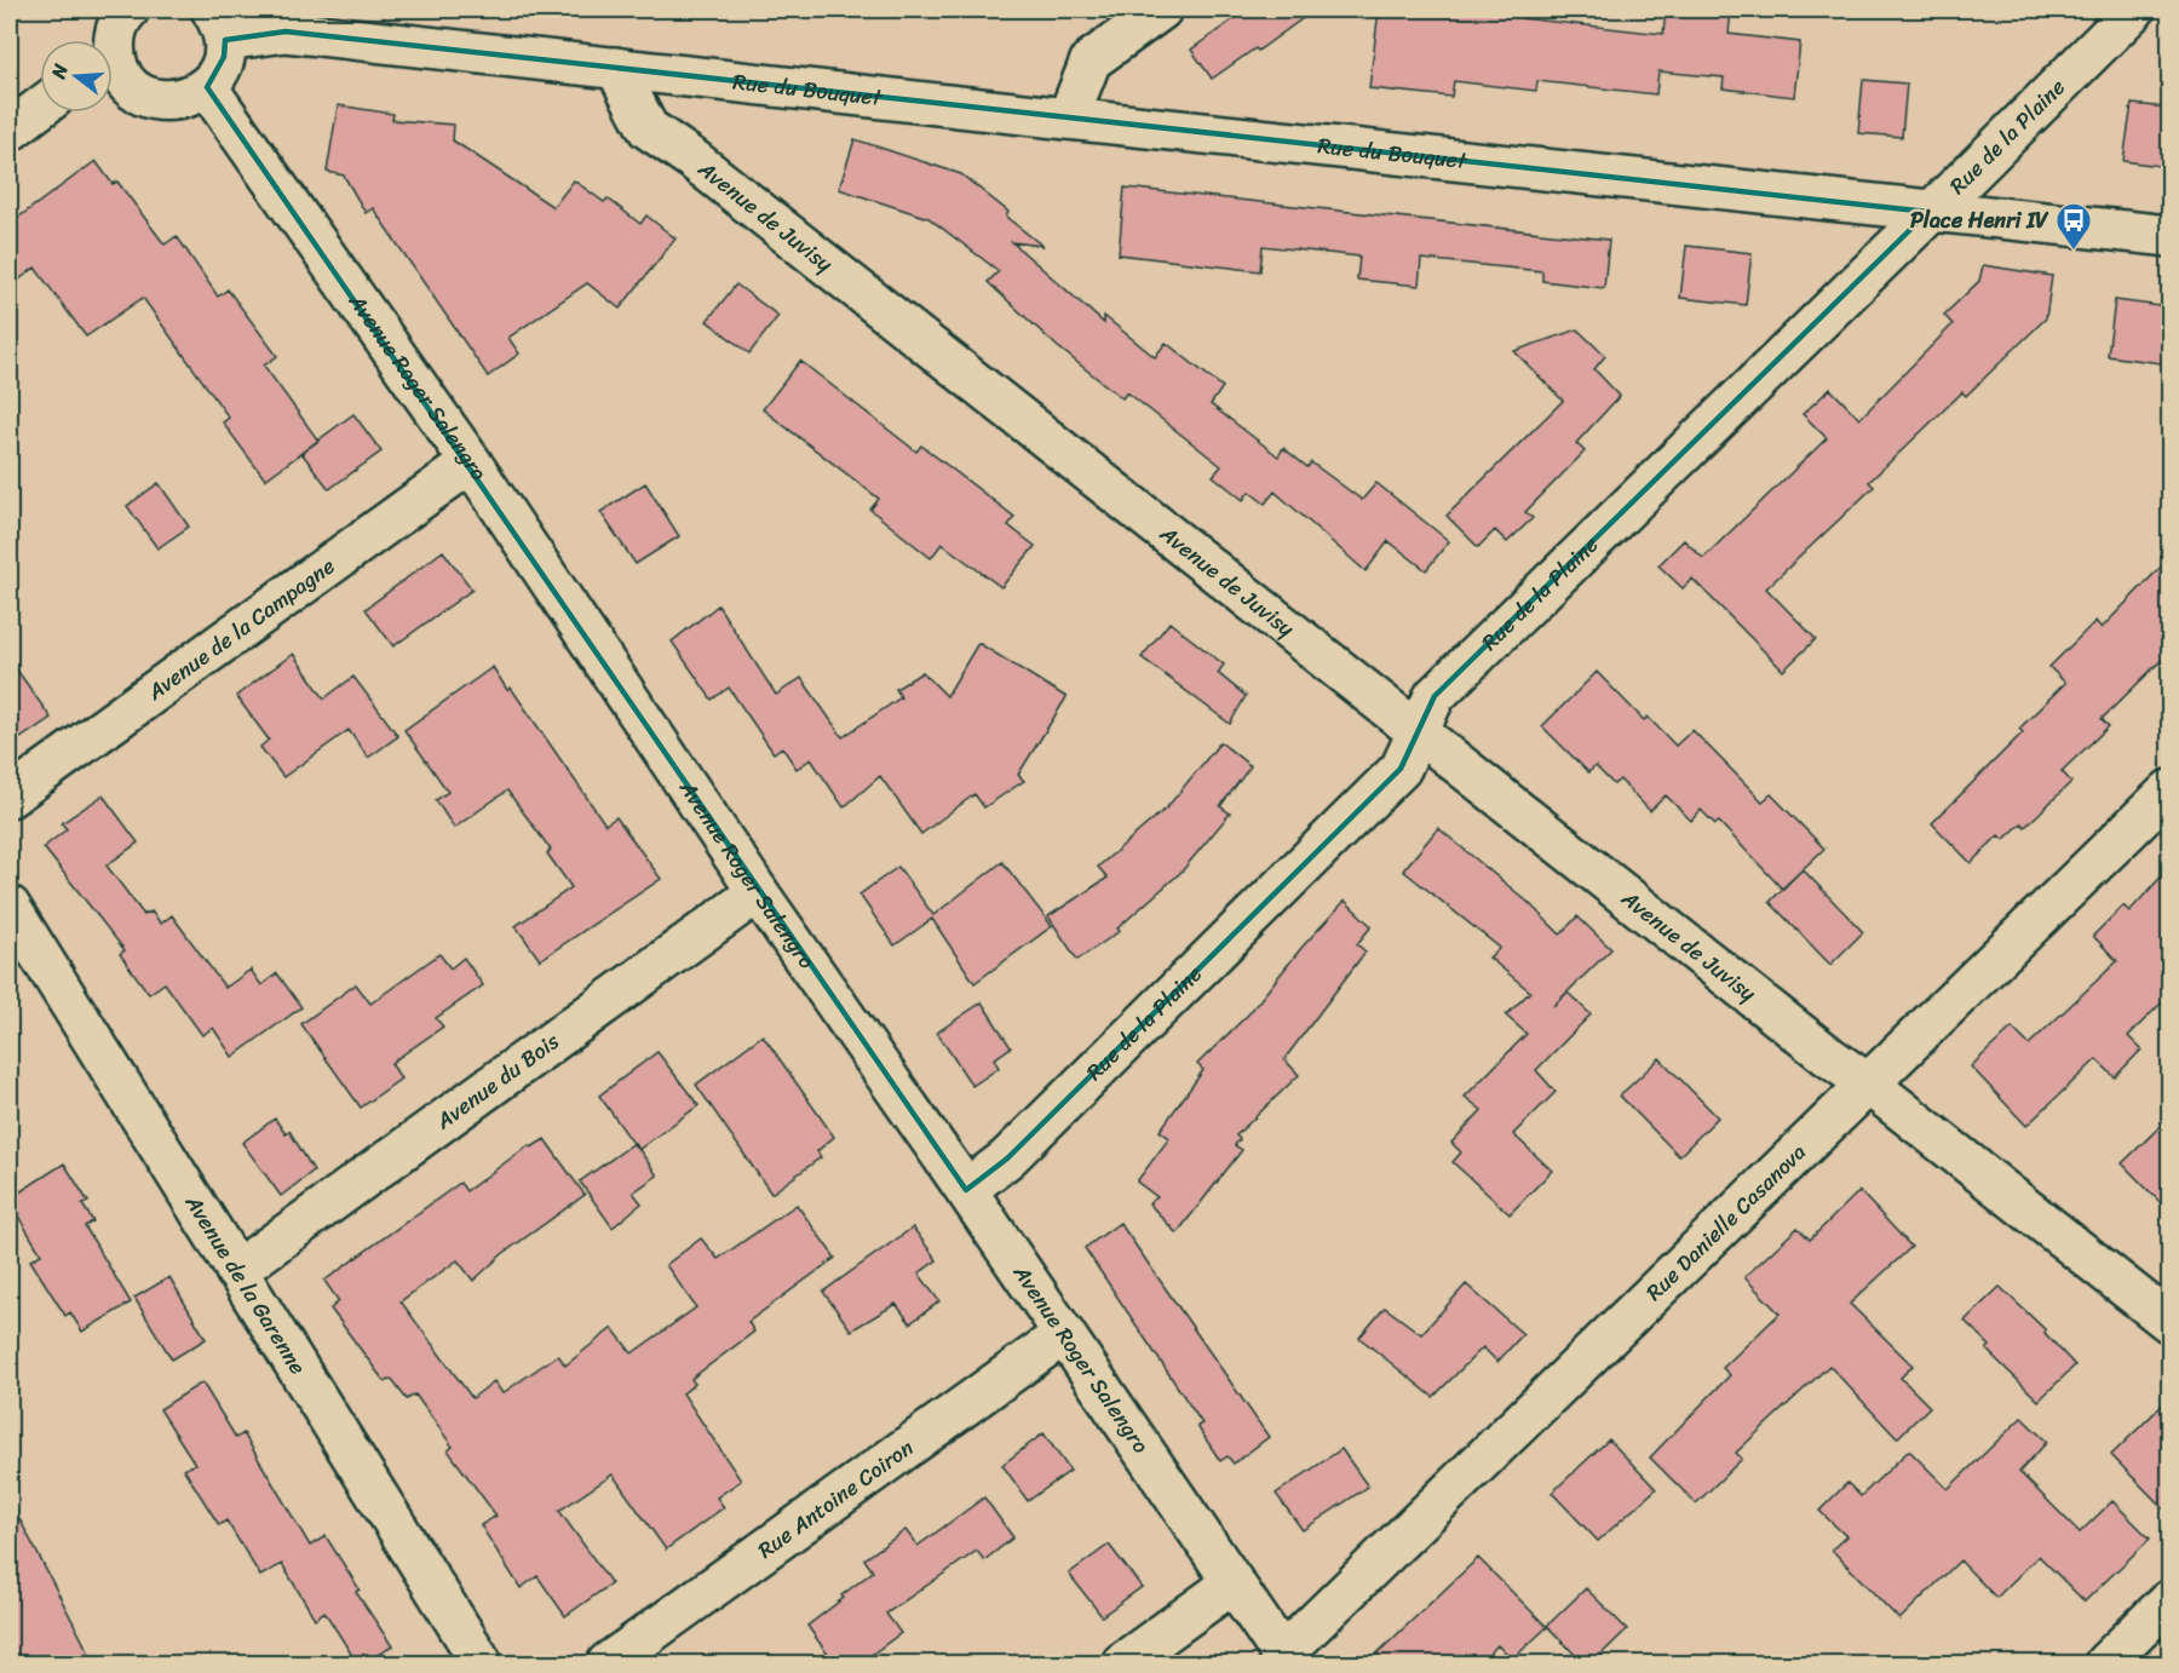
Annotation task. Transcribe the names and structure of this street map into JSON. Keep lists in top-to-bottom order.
{
  "streets": {
    "street": [
      "Rue du Bouquet",
      "Rue de la Plaine",
      "Avenue de Juvisy",
      "Avenue Roger Salengro",
      "Avenue de la Campagne",
      "Avenue du Bois",
      "Rue Danielle Casanova",
      "Avenue de la Garenne",
      "Rue Antoine Coiron"
    ]
  },
  "crossings": [
    ["Rue du Bouquet", "Rue de la Plaine"],
    ["Rue du Bouquet", "Avenue de Juvisy"],
    ["Rue de la Plaine", "Avenue de Juvisy"],
    ["Rue de la Plaine", "Avenue Roger Salengro"],
    ["Avenue de Juvisy", "Rue Danielle Casanova"],
    ["Avenue Roger Salengro", "Avenue de la Campagne"],
    ["Avenue Roger Salengro", "Avenue du Bois"],
    ["Avenue Roger Salengro", "Rue Danielle Casanova"],
    ["Avenue Roger Salengro", "Rue Antoine Coiron"],
    ["Avenue du Bois", "Avenue de la Garenne"]
  ],
  "places": {
    "bus stop": ["Place Henri IV"]
  },
  "north": "left"
}
